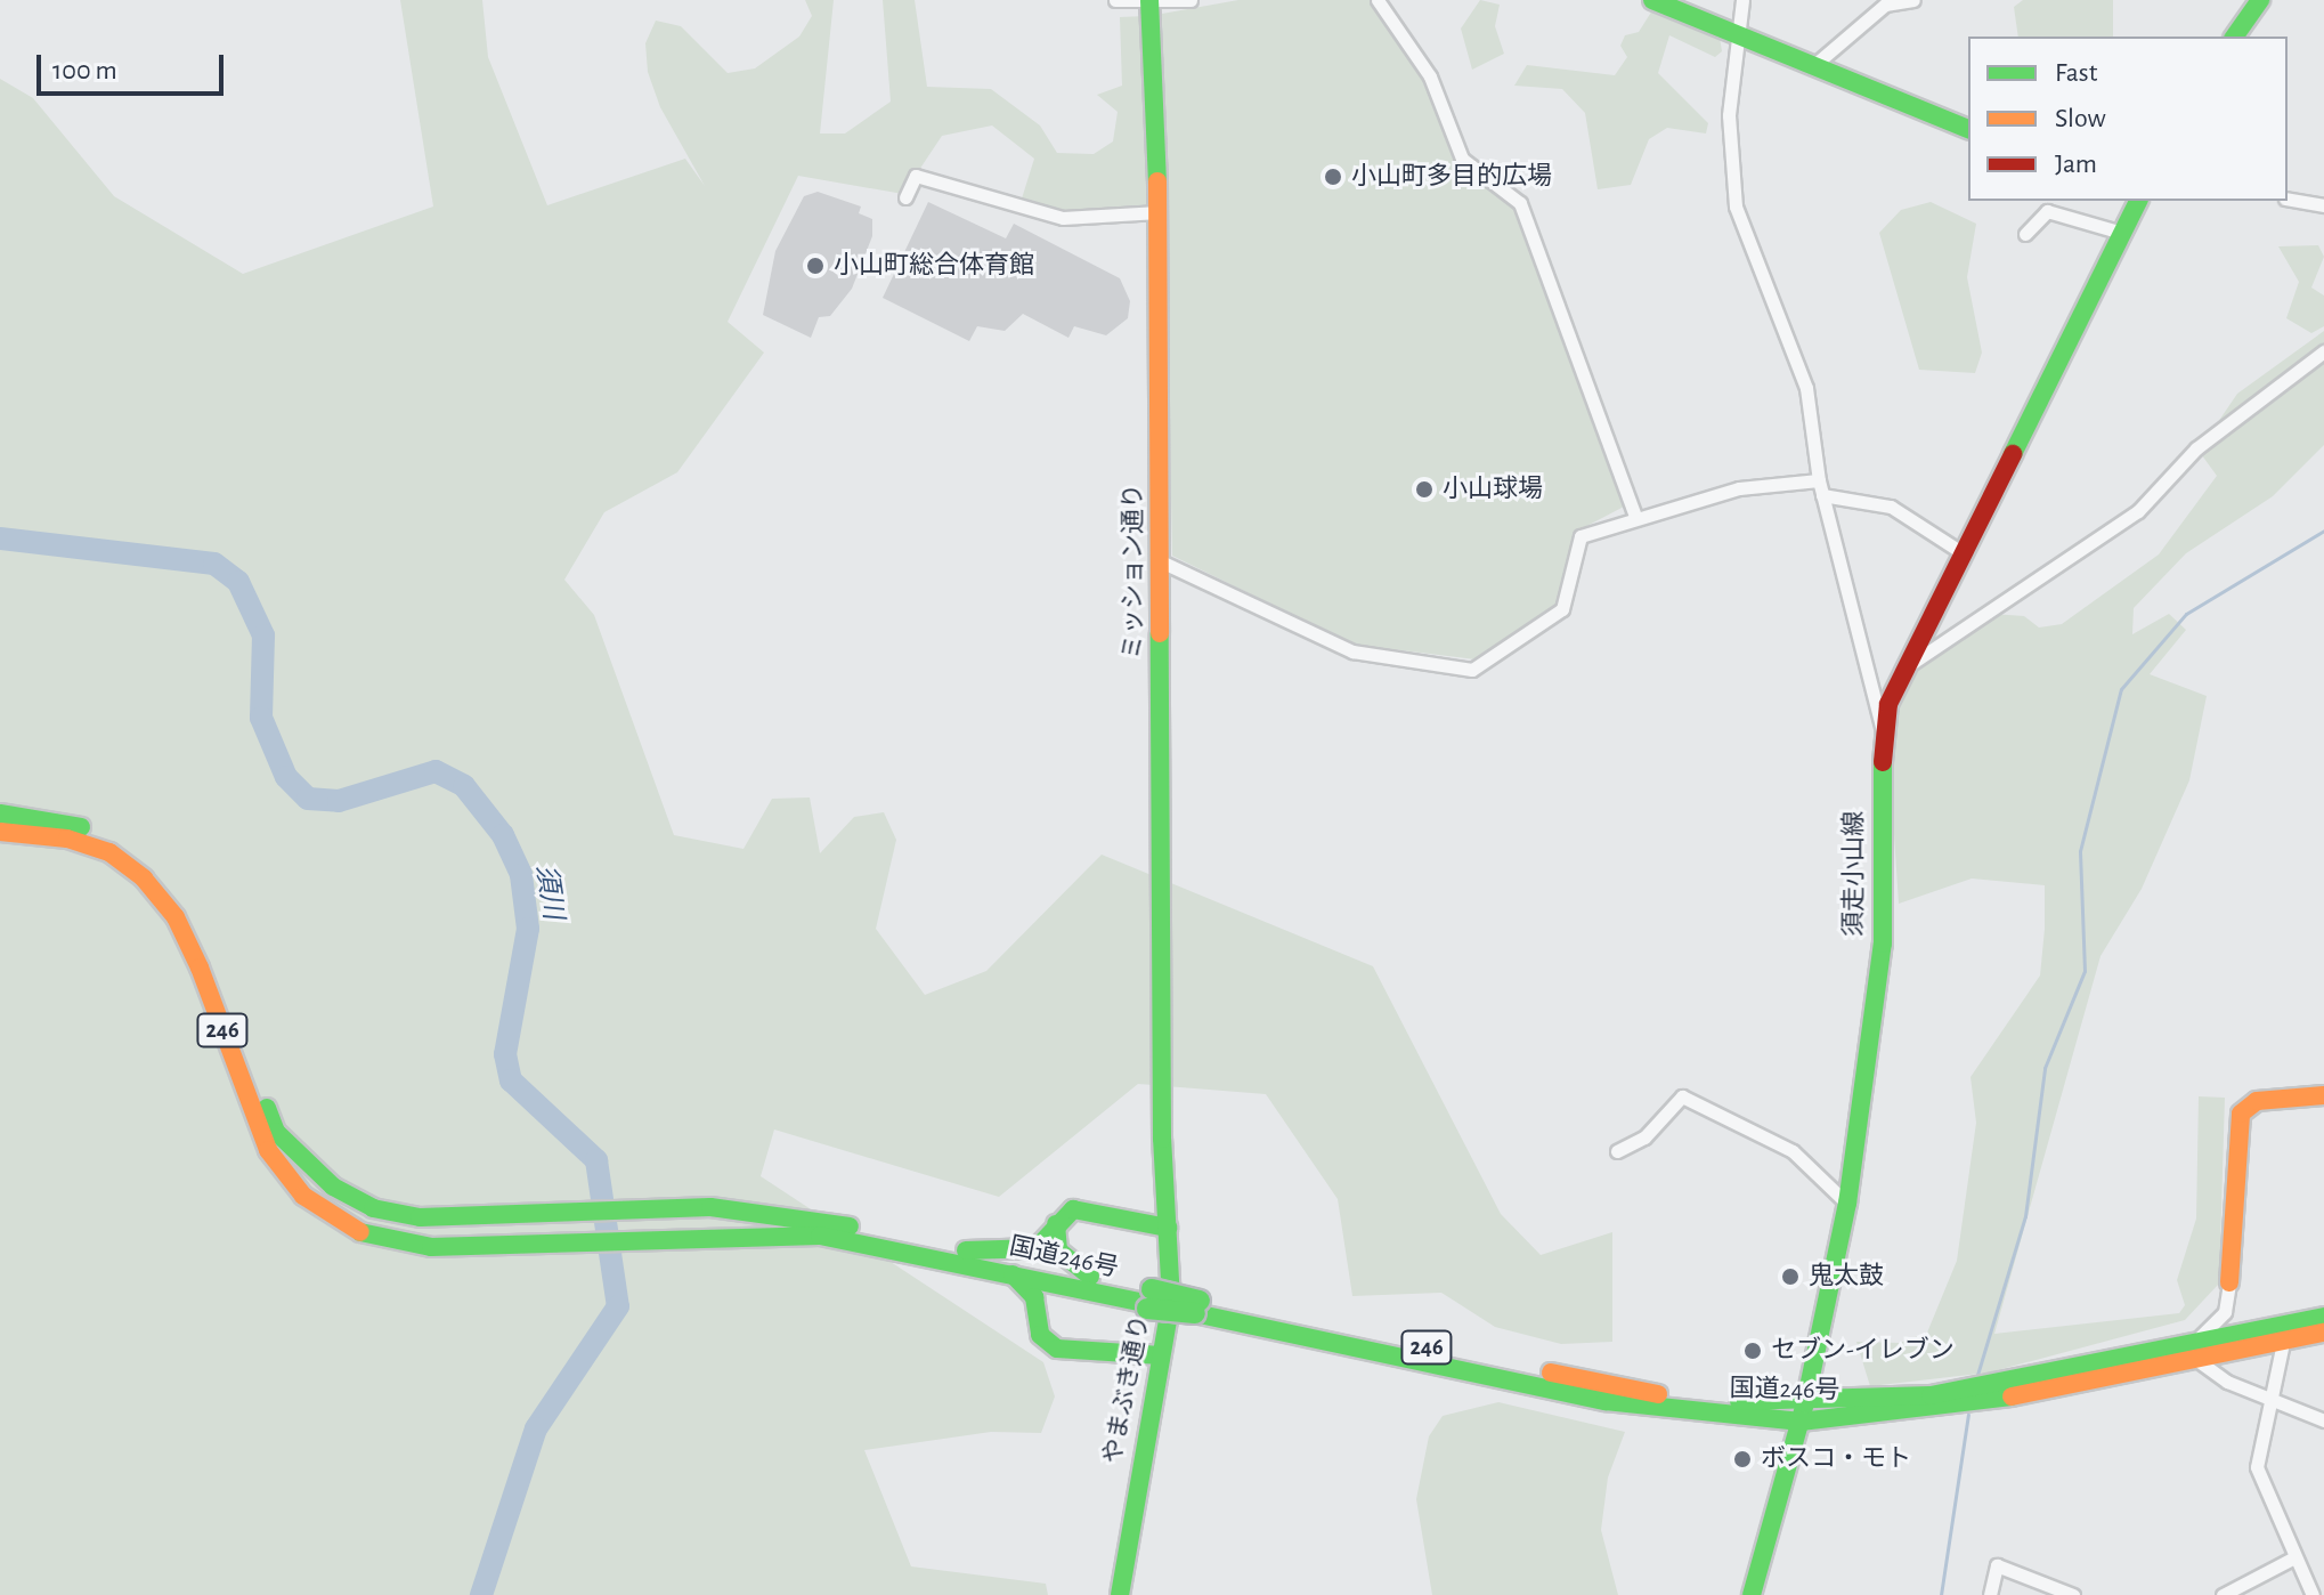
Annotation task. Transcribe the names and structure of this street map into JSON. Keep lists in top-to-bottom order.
{
  "streets": {
    "main road": [
      "ミッション通り",
      "須走小山線",
      "246",
      "国道246号",
      "やまぶき通り"
    ]
  },
  "crossings": [
    ["ミッション通り", "やまぶき通り"],
    ["須走小山線", "国道246号"]
  ],
  "water": ["須川"],
  "places": [
    "小山町多目的広場",
    "小山町総合体育館",
    "小山球場",
    "鬼太鼓",
    "セブン-イレブン",
    "ボスコ・モト"
  ],
  "legend": ["Fast", "Slow", "Jam"],
  "scale_bar": "100 m"
}
